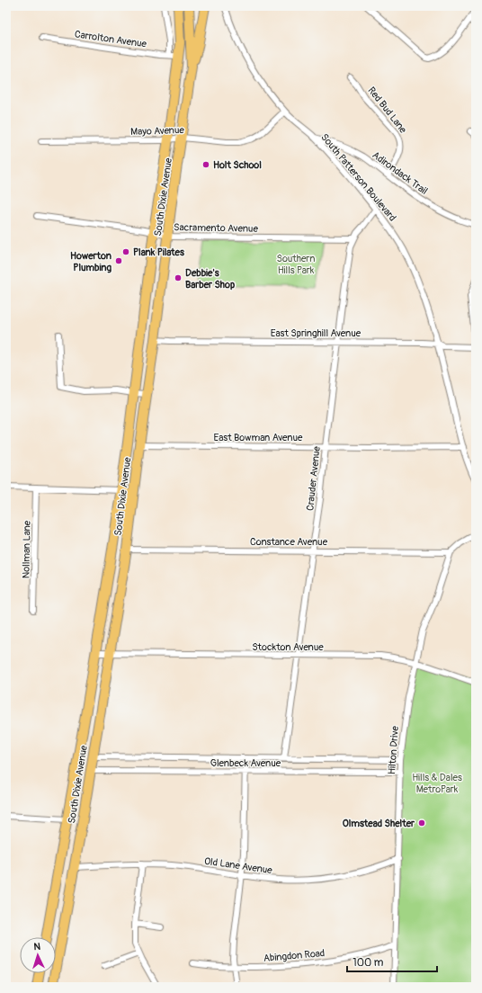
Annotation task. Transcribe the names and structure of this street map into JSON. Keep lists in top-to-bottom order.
{
  "streets": {
    "main road": ["South Dixie Avenue"],
    "street": [
      "Carrolton Avenue",
      "Red Bud Lane",
      "Mayo Avenue",
      "Adirondack Trail",
      "South Patterson Boulevard",
      "Sacramento Avenue",
      "East Springhill Avenue",
      "East Bowman Avenue",
      "Crauder Avenue",
      "Constance Avenue",
      "Nollman Lane",
      "Stockton Avenue",
      "Hilton Drive",
      "Glenbeck Avenue",
      "Old Lane Avenue",
      "Abingdon Road"
    ]
  },
  "crossings": [
    ["Carrolton Avenue", "South Dixie Avenue"],
    ["Red Bud Lane", "Adirondack Trail"],
    ["Mayo Avenue", "South Patterson Boulevard"],
    ["Mayo Avenue", "South Dixie Avenue"],
    ["Adirondack Trail", "South Patterson Boulevard"],
    ["South Patterson Boulevard", "East Springhill Avenue"],
    ["South Patterson Boulevard", "East Bowman Avenue"],
    ["South Patterson Boulevard", "Crauder Avenue"],
    ["South Dixie Avenue", "Sacramento Avenue"],
    ["South Dixie Avenue", "East Springhill Avenue"],
    ["South Dixie Avenue", "East Bowman Avenue"],
    ["South Dixie Avenue", "Constance Avenue"],
    ["South Dixie Avenue", "Stockton Avenue"],
    ["South Dixie Avenue", "Glenbeck Avenue"],
    ["South Dixie Avenue", "Old Lane Avenue"],
    ["Sacramento Avenue", "Crauder Avenue"],
    ["East Springhill Avenue", "Crauder Avenue"],
    ["East Bowman Avenue", "Crauder Avenue"],
    ["Crauder Avenue", "Constance Avenue"],
    ["Crauder Avenue", "Stockton Avenue"],
    ["Crauder Avenue", "Glenbeck Avenue"],
    ["Constance Avenue", "Hilton Drive"],
    ["Stockton Avenue", "Hilton Drive"],
    ["Hilton Drive", "Glenbeck Avenue"],
    ["Hilton Drive", "Old Lane Avenue"],
    ["Hilton Drive", "Abingdon Road"]
  ],
  "parks": ["Southern Hills Park", "Hills & Dales MetroPark"],
  "places": [
    "Holt School",
    "Plank Pilates",
    "Howerton Plumbing",
    "Debbie's Barber Shop",
    "Olmstead Shelter"
  ],
  "scale_bar": "100 m",
  "north": "top"
}
